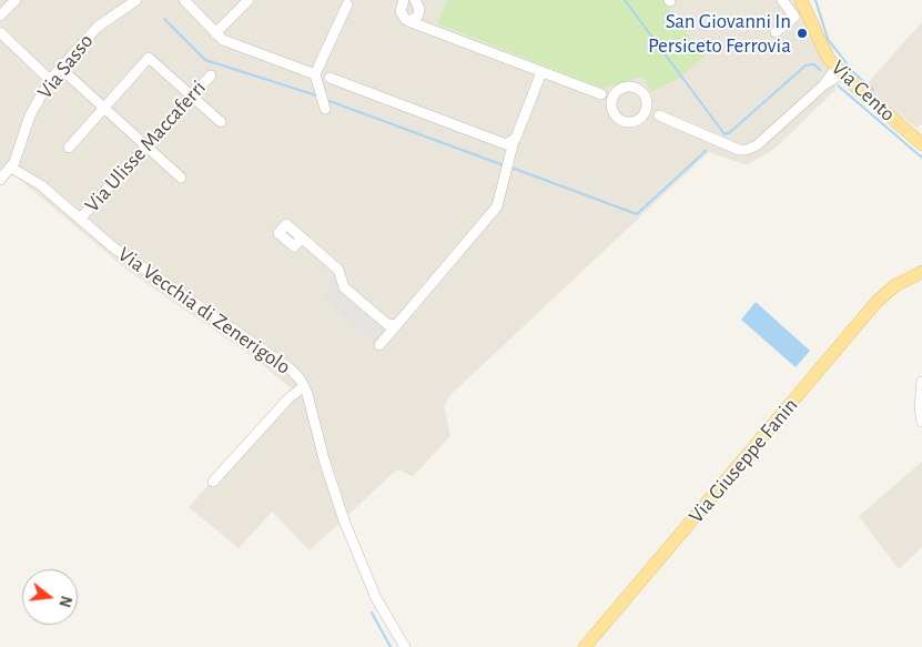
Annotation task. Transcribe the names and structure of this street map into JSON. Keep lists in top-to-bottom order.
{
  "streets": {
    "main road": ["Via Cento", "Via Giuseppe Fanin"],
    "street": ["Via Sasso", "Via Ulisse Maccaferri", "Via Vecchia di Zenerigolo"]
  },
  "crossings": [
    ["Via Sasso", "Via Vecchia di Zenerigolo"],
    ["Via Ulisse Maccaferri", "Via Vecchia di Zenerigolo"]
  ],
  "places": ["San Giovanni In Persiceto Ferrovia"],
  "north": "right"
}
